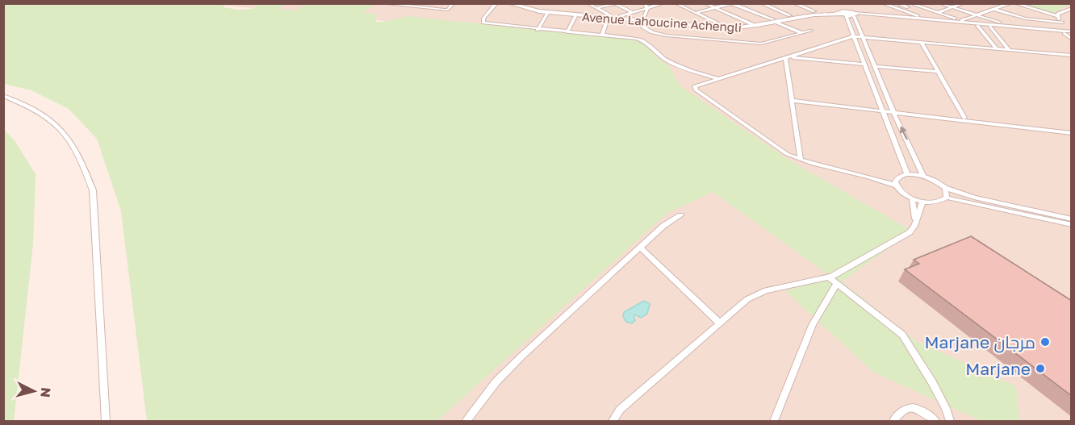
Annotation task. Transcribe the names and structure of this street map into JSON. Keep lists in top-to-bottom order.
{
  "streets": {
    "street": ["Avenue Lahoucine Achengli"]
  },
  "places": ["Marjane مرجان", "Marjane"],
  "north": "right"
}
